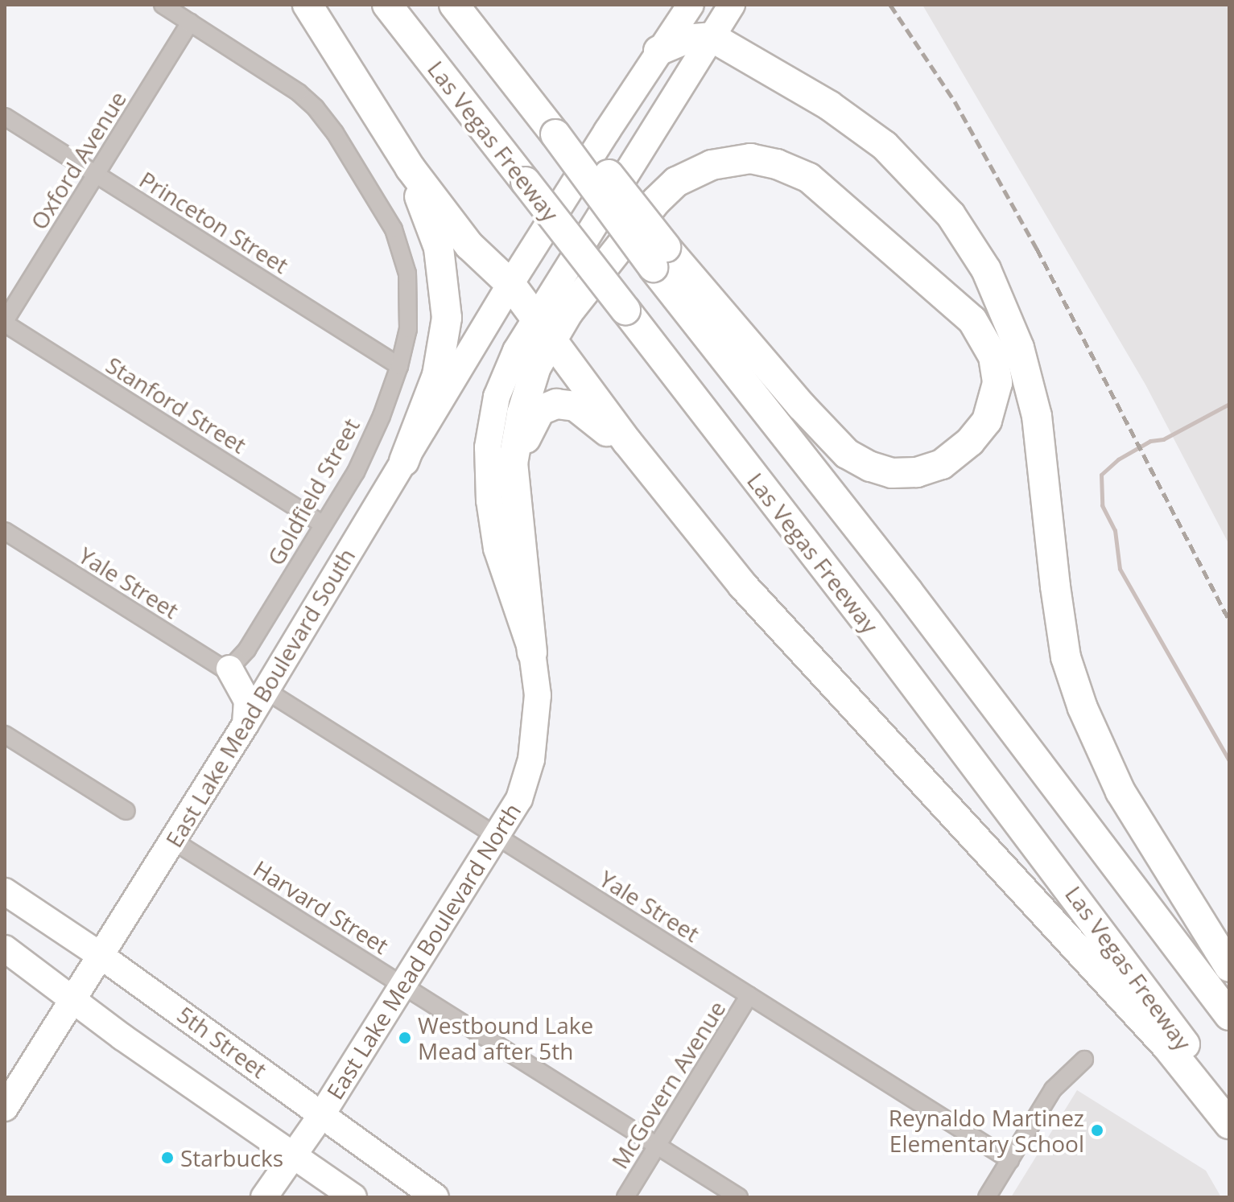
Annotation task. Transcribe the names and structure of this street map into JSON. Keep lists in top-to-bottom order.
{
  "streets": {
    "highway": ["Las Vegas Freeway"],
    "main road": ["East Lake Mead Boulevard South", "East Lake Mead Boulevard North", "5th Street"],
    "street": [
      "Oxford Avenue",
      "Princeton Street",
      "Stanford Street",
      "Goldfield Street",
      "Yale Street",
      "Harvard Street",
      "McGovern Avenue"
    ]
  },
  "crossings": [
    ["Oxford Avenue", "Princeton Street"],
    ["Oxford Avenue", "Stanford Street"],
    ["Oxford Avenue", "Goldfield Street"],
    ["Princeton Street", "Goldfield Street"],
    ["Stanford Street", "Goldfield Street"],
    ["Goldfield Street", "Yale Street"],
    ["Yale Street", "East Lake Mead Boulevard South"],
    ["Yale Street", "East Lake Mead Boulevard North"],
    ["Yale Street", "McGovern Avenue"],
    ["East Lake Mead Boulevard South", "Harvard Street"],
    ["East Lake Mead Boulevard South", "5th Street"],
    ["Harvard Street", "East Lake Mead Boulevard North"],
    ["Harvard Street", "McGovern Avenue"],
    ["East Lake Mead Boulevard North", "5th Street"]
  ],
  "places": ["Westbound Lake Mead after 5th", "Reynaldo Martinez Elementary School", "Starbucks"]
}
